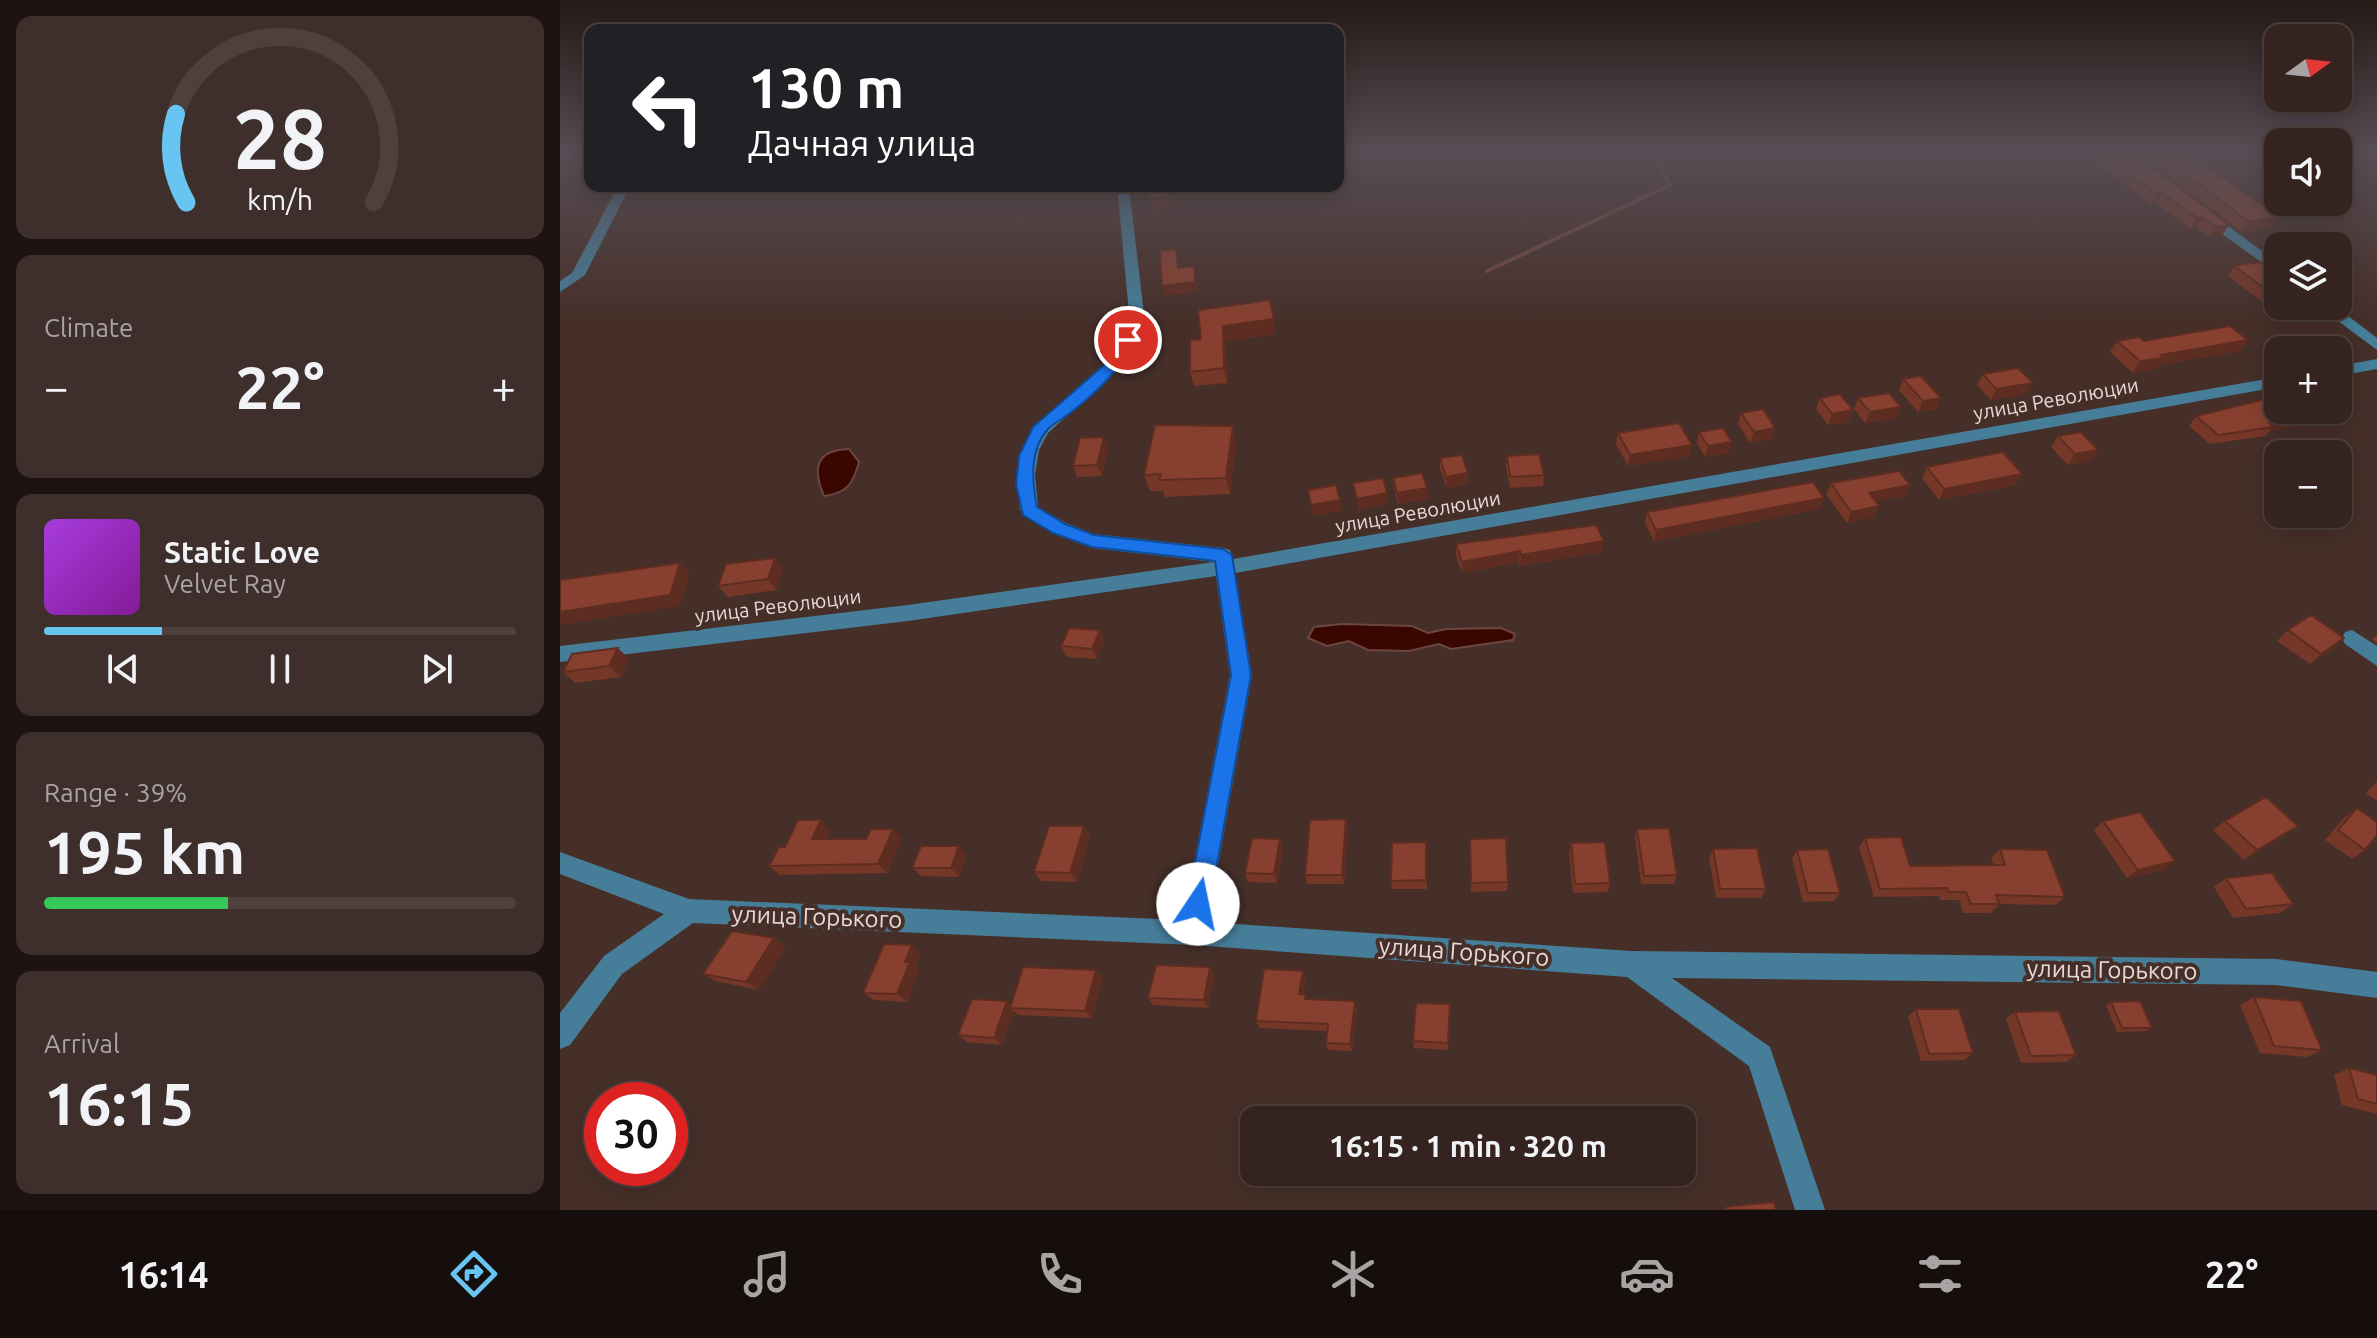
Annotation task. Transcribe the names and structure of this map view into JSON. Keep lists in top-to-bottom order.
{
  "streets": {
    "street": ["улица Революции", "улица Горького"]
  },
  "north": "right",
  "page": {
    "map_buttons": ["+", "−"],
    "turn": ["130 m", "Дачная улица"],
    "tile": [
      "Climate",
      ["Range · 39%", "195 km"],
      ["Arrival", "16:15"]
    ],
    "heat": ["−", "22°", "+"],
    "song": ["Static Love", "Velvet Ray"],
    "limit": "30",
    "trip": "16:15 · 1 min · 320 m",
    "tabs": ["16:14", "22°"],
    "gauge": ["28", "km/h"]
  }
}
